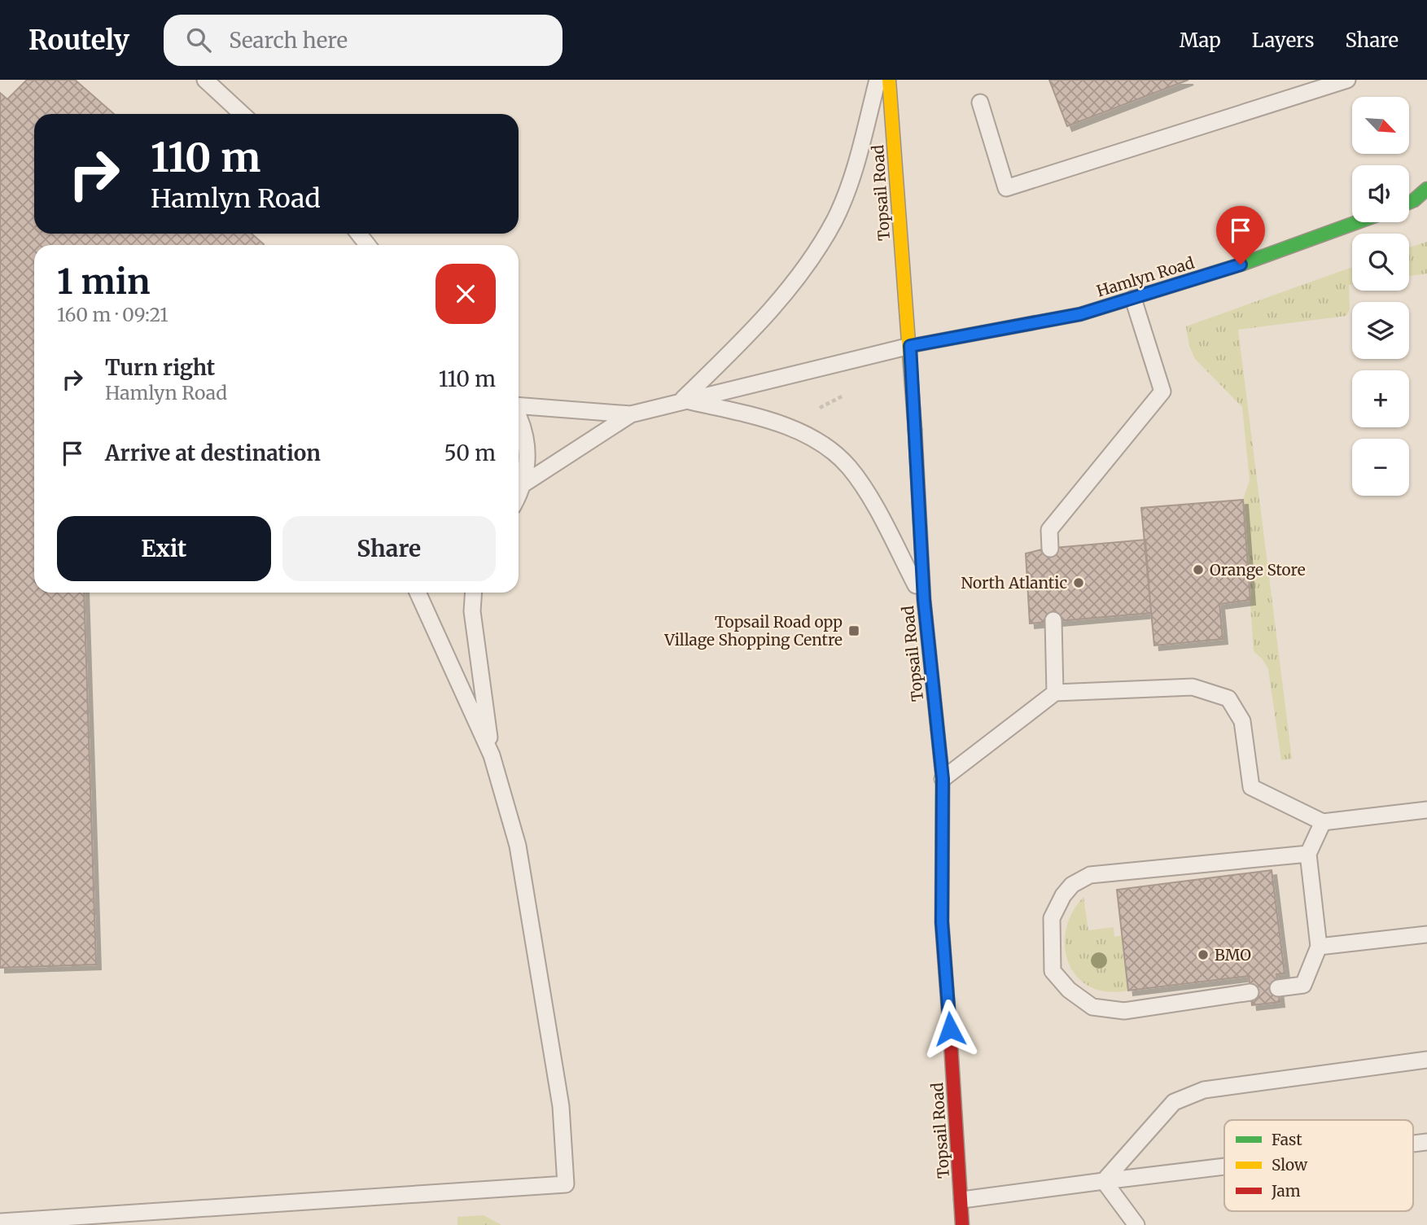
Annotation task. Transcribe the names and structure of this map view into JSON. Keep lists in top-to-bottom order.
{
  "streets": {
    "main road": ["Topsail Road", "Hamlyn Road"]
  },
  "crossings": [
    ["Topsail Road", "Hamlyn Road"]
  ],
  "places": {
    "other": ["Orange Store", "North Atlantic", "BMO"],
    "transit": ["Topsail Road opp Village Shopping Centre"]
  },
  "legend": ["Fast", "Slow", "Jam"],
  "north": "bottom right",
  "page": {
    "header": "Routely",
    "search": "Search here",
    "nav": ["Map", "Layers", "Share"],
    "map_buttons": ["+", "−"],
    "turn": ["110 m", "Hamlyn Road"],
    "heading": ["1 min", "160 m · 09:21"],
    "list": [
      {
        "name": "Turn right",
        "note": "Hamlyn Road",
        "value": "110 m"
      },
      {
        "name": "Arrive at destination",
        "value": "50 m"
      }
    ],
    "buttons": ["Exit", "Share"]
  }
}
